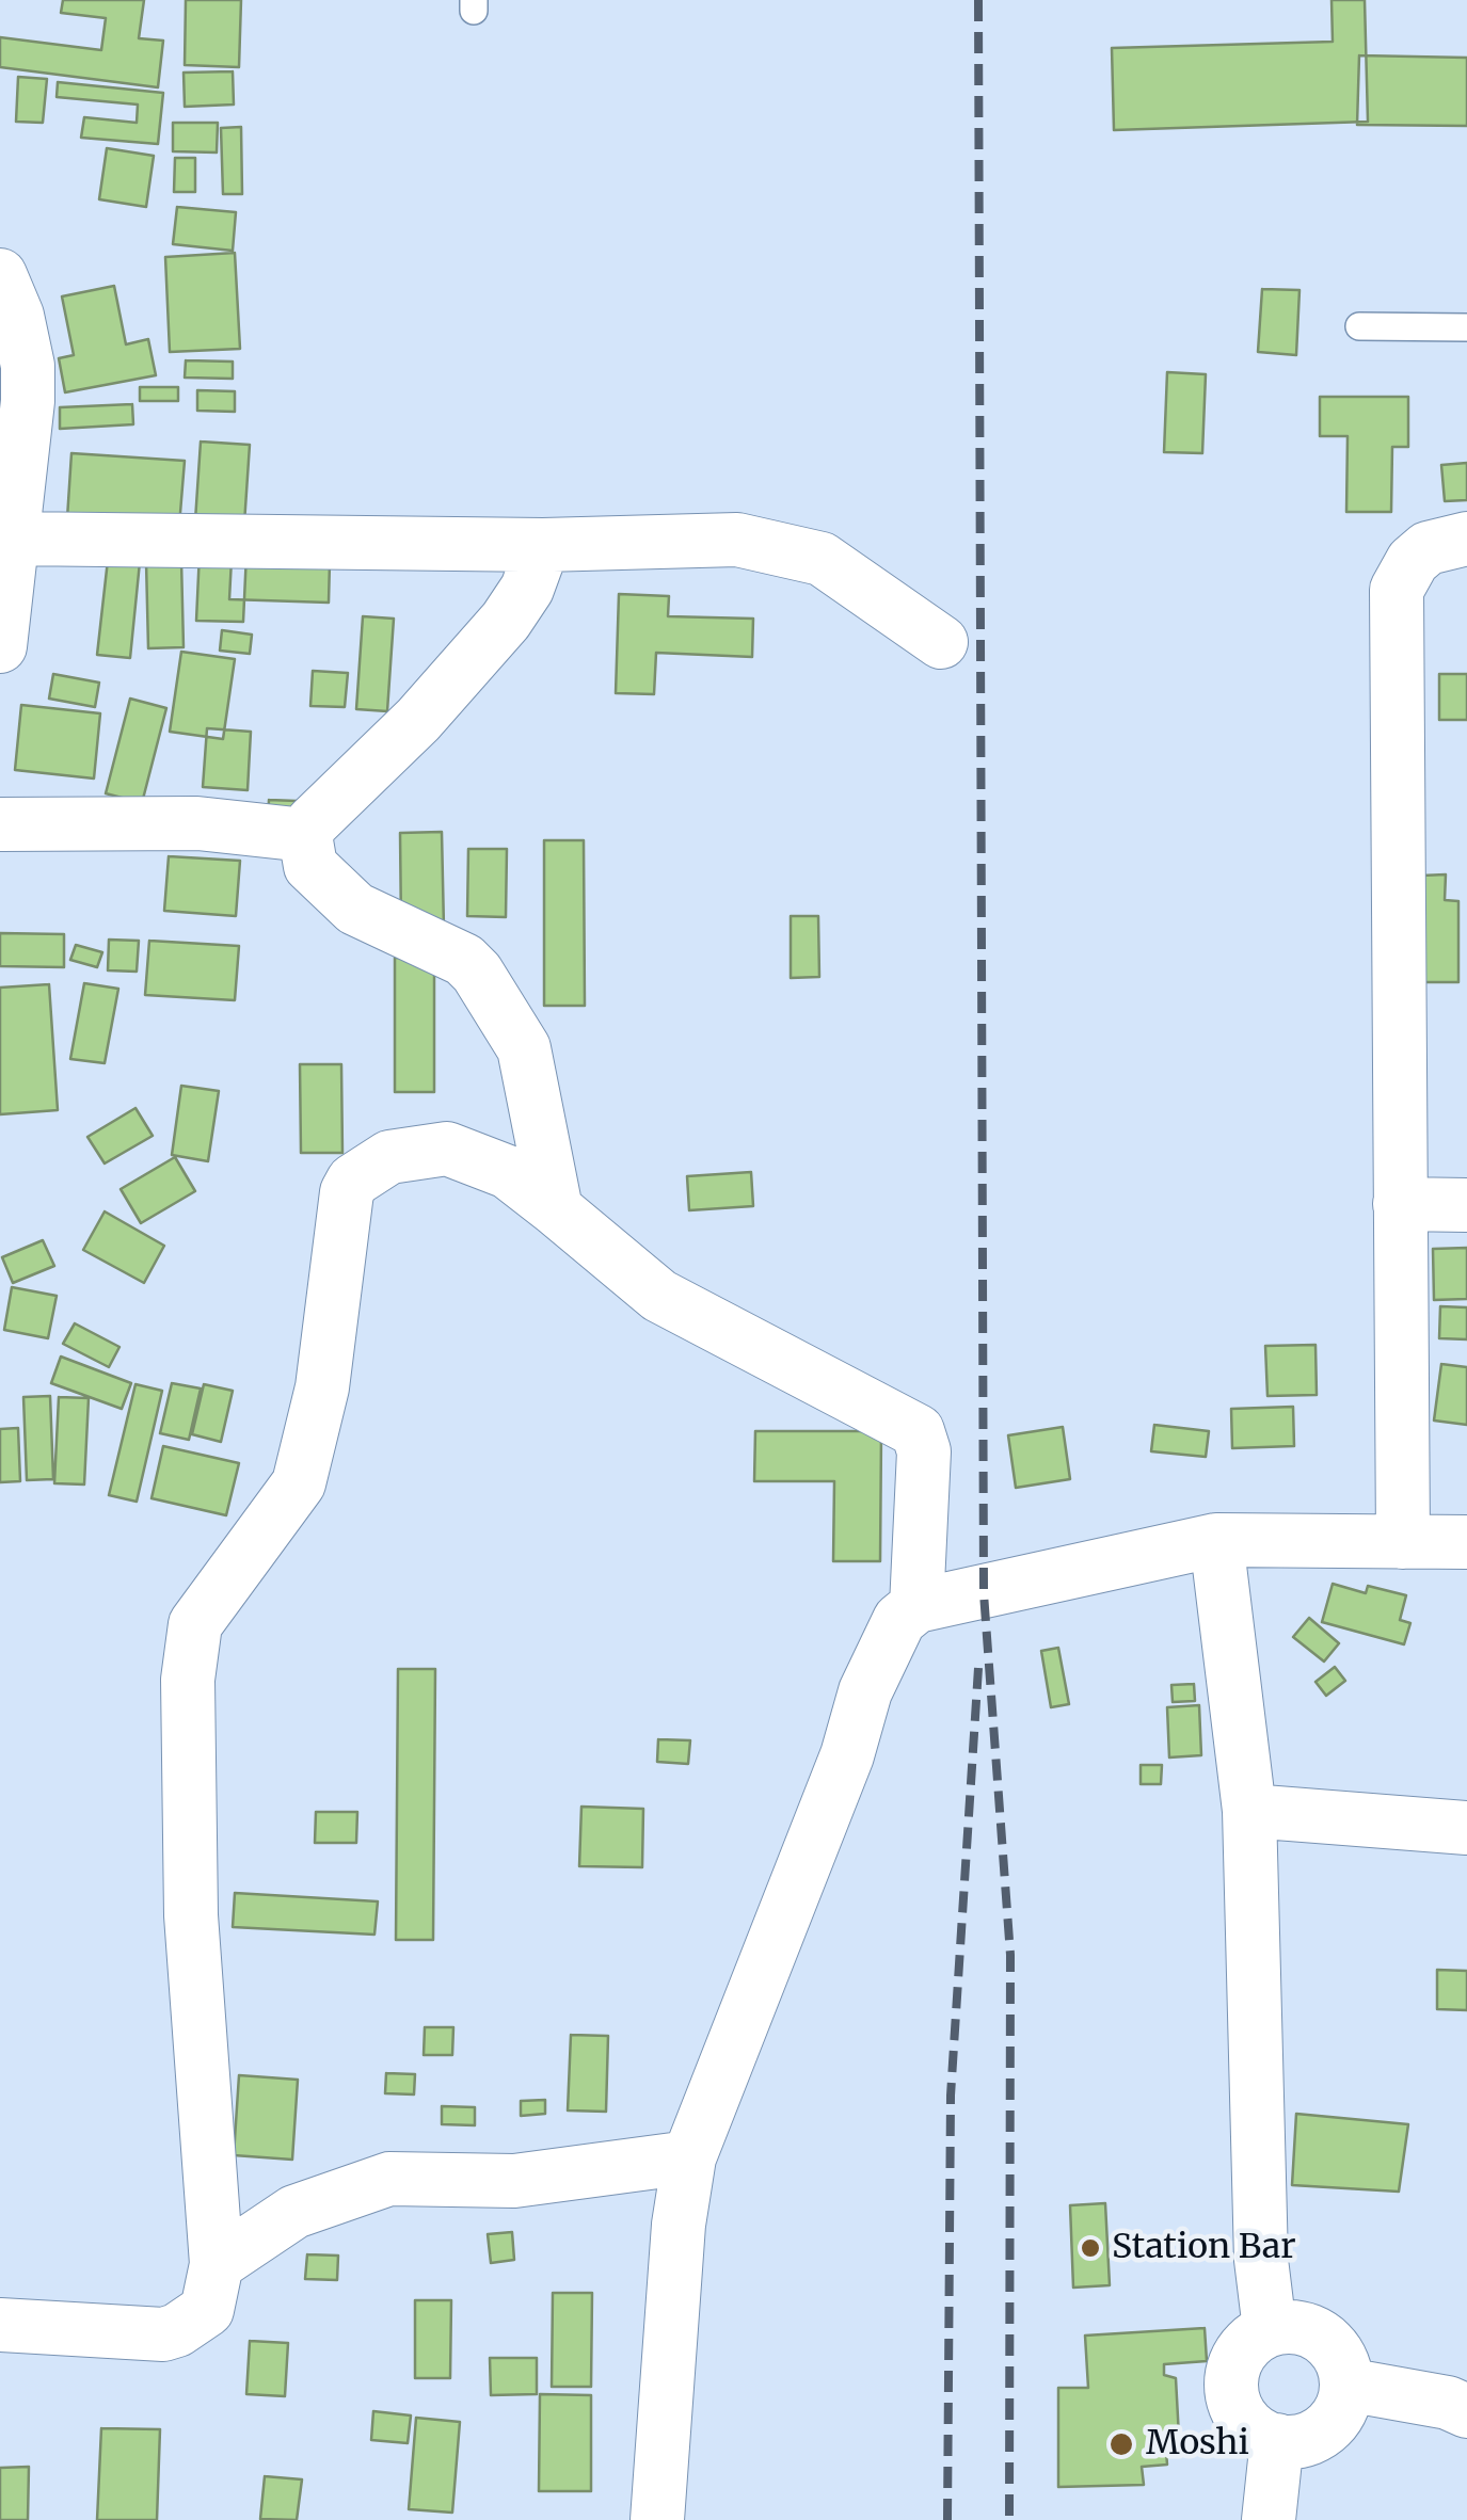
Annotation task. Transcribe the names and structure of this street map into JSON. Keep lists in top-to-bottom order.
{
  "places": ["Station Bar", "Moshi"]
}
